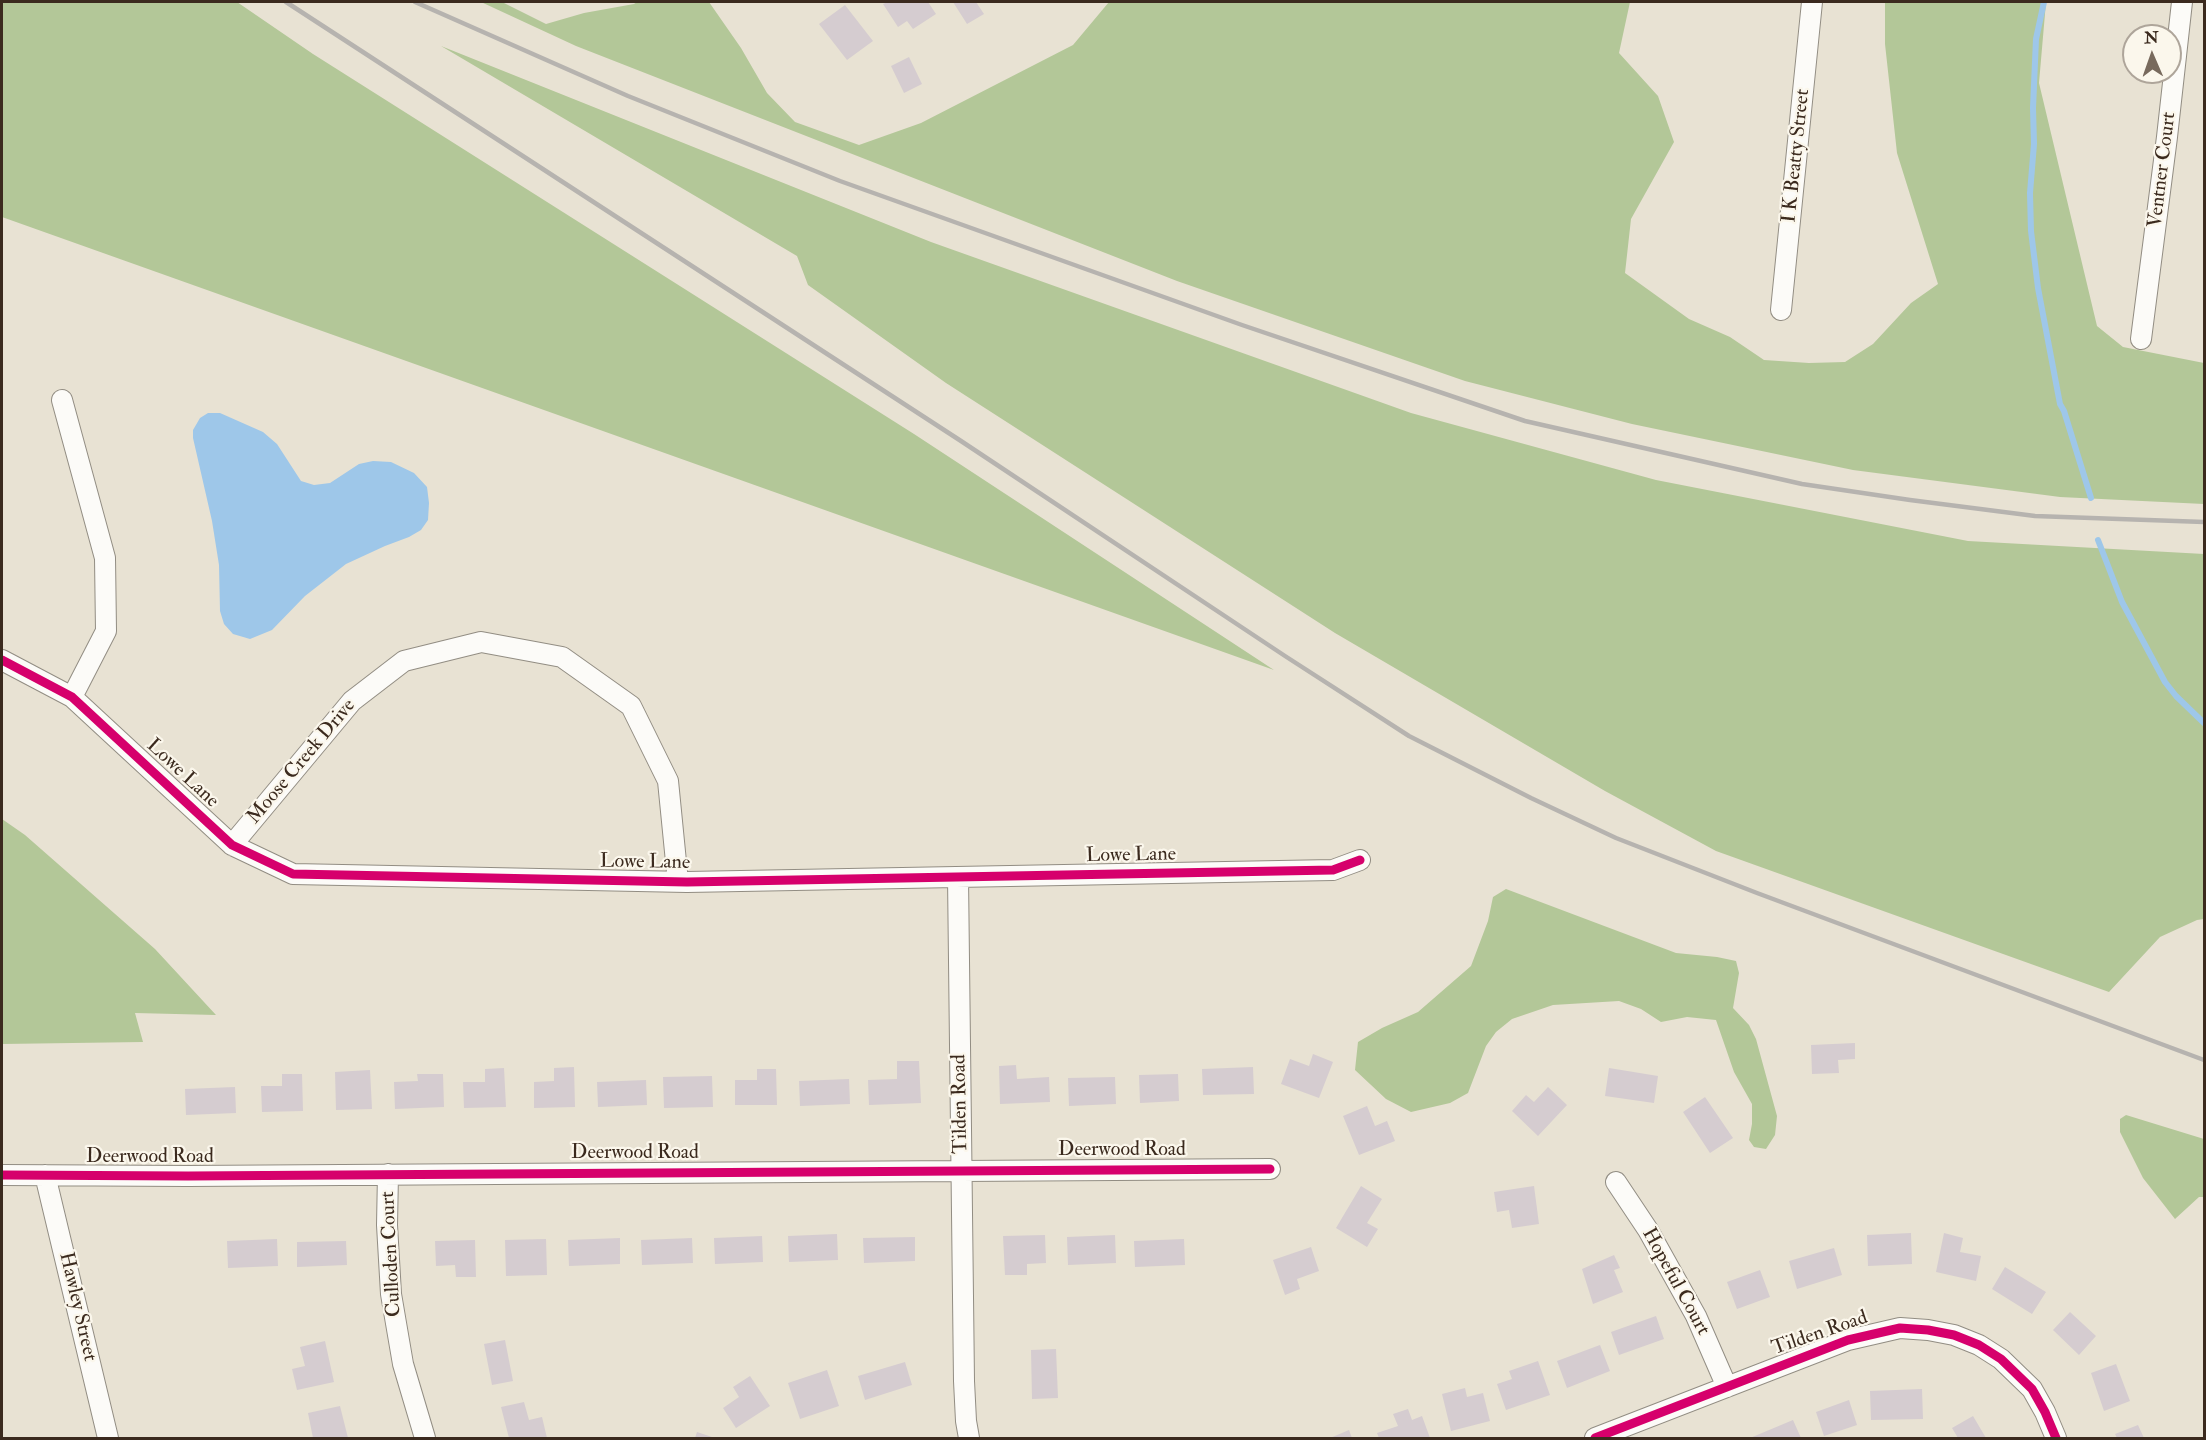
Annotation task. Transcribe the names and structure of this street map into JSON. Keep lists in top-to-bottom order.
{
  "streets": {
    "street": [
      "I K Beatty Street",
      "Ventner Court",
      "Moose Creek Drive",
      "Lowe Lane",
      "Tilden Road",
      "Deerwood Road",
      "Culloden Court",
      "Hopeful Court",
      "Hawley Street"
    ]
  },
  "crossings": [
    ["Moose Creek Drive", "Lowe Lane"],
    ["Lowe Lane", "Tilden Road"],
    ["Tilden Road", "Deerwood Road"],
    ["Tilden Road", "Hopeful Court"],
    ["Deerwood Road", "Culloden Court"],
    ["Deerwood Road", "Hawley Street"]
  ],
  "north": "top"
}
